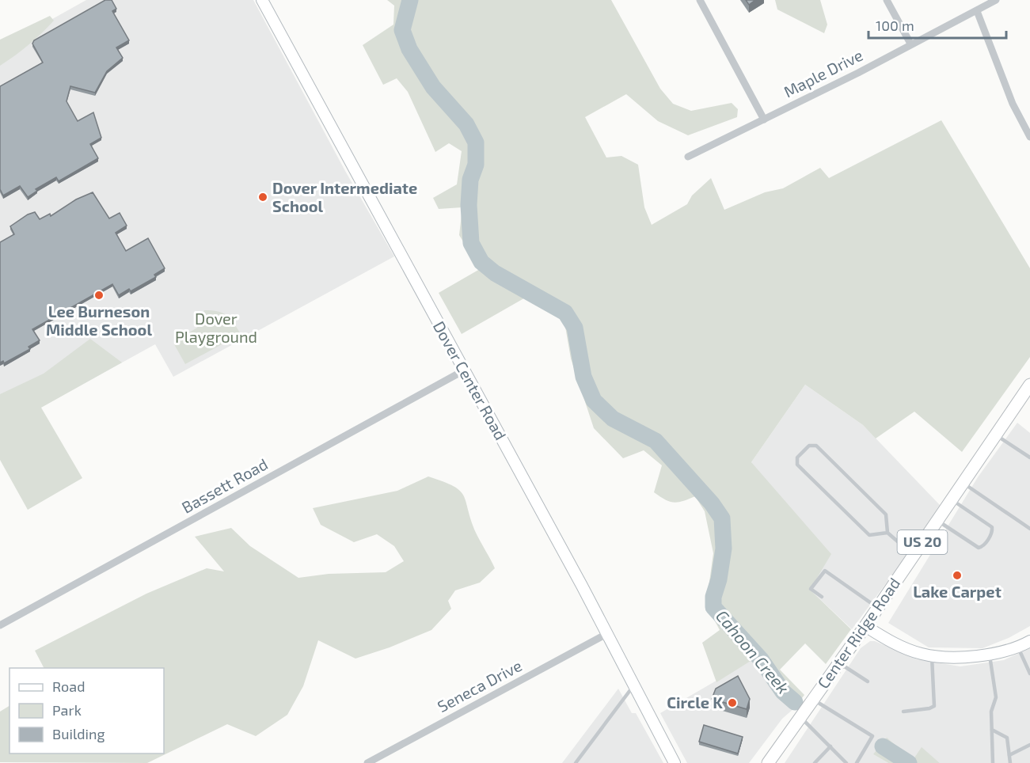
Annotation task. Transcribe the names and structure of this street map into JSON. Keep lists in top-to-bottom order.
{
  "streets": {
    "main road": ["US 20", "Center Ridge Road"],
    "street": [
      "Maple Drive",
      "Dover Center Road",
      "Bassett Road",
      "Seneca Drive"
    ]
  },
  "crossings": [
    ["Dover Center Road", "Bassett Road"],
    ["Dover Center Road", "Seneca Drive"]
  ],
  "water": ["Cahoon Creek"],
  "parks": ["Dover Playground"],
  "places": [
    "Dover Intermediate School",
    "Lee Burneson Middle School",
    "Lake Carpet",
    "Circle K"
  ],
  "legend": ["Road", "Park", "Building"],
  "scale_bar": "100 m"
}
